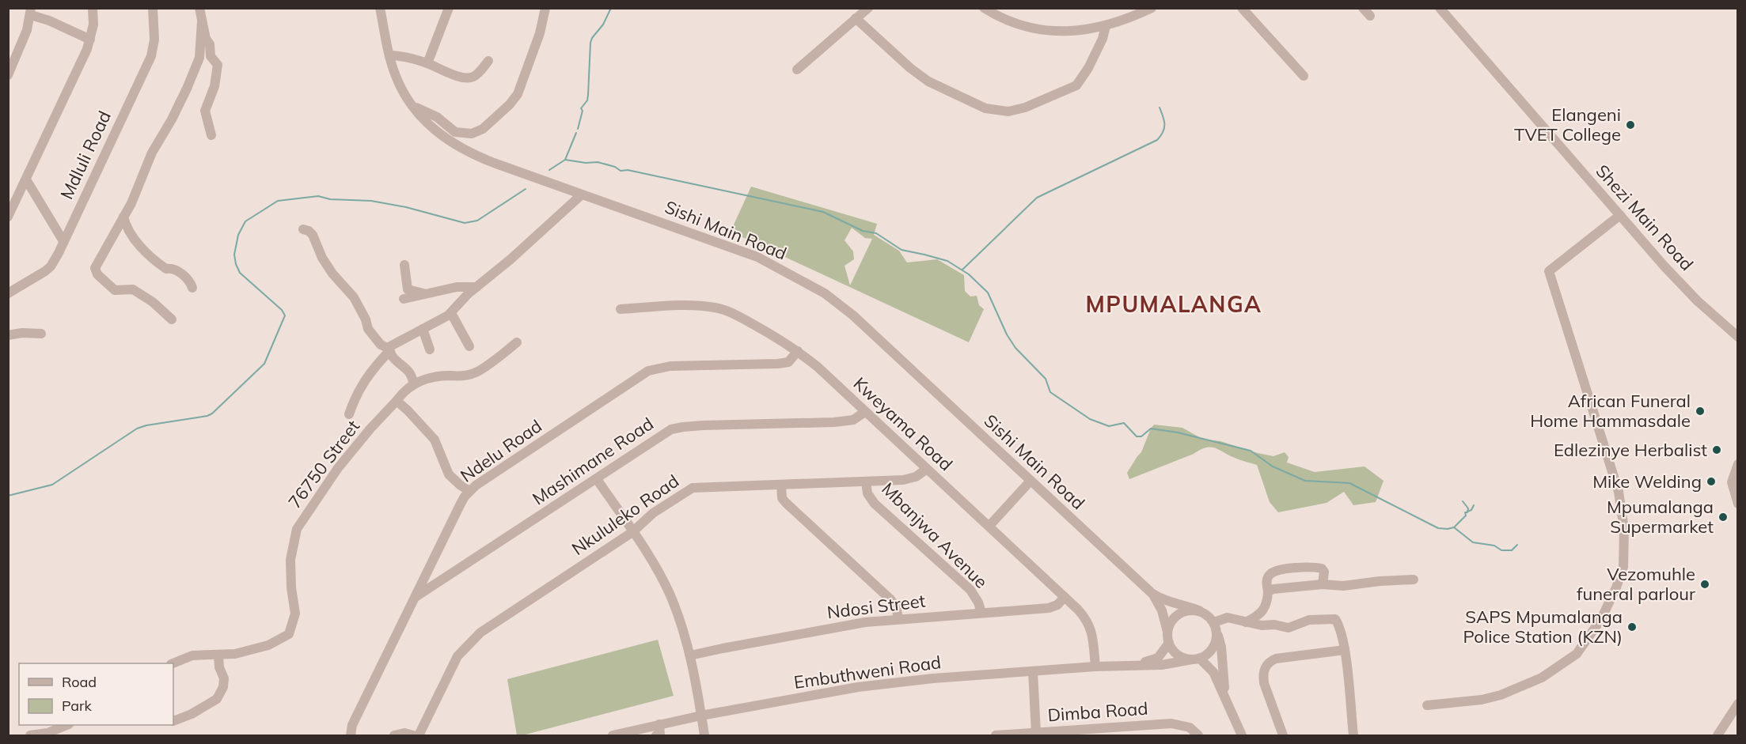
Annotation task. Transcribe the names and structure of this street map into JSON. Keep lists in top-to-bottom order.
{
  "streets": {
    "street": [
      "Mdluli Road",
      "Shezi Main Road",
      "Sishi Main Road",
      "Kweyama Road",
      "Ndelu Road",
      "Mashimane Road",
      "76750 Street",
      "Nkululeko Road",
      "Mbanjwa Avenue",
      "Ndosi Street",
      "Embuthweni Road",
      "Dimba Road"
    ]
  },
  "crossings": [
    ["Sishi Main Road", "Embuthweni Road"],
    ["Kweyama Road", "Ndelu Road"],
    ["Kweyama Road", "Mashimane Road"],
    ["Kweyama Road", "Nkululeko Road"],
    ["Kweyama Road", "Ndosi Street"],
    ["Kweyama Road", "Embuthweni Road"],
    ["Ndelu Road", "Mashimane Road"],
    ["Nkululeko Road", "Mbanjwa Avenue"],
    ["Mbanjwa Avenue", "Ndosi Street"]
  ],
  "districts": ["MPUMALANGA"],
  "places": [
    "Elangeni TVET College",
    "African Funeral Home Hammasdale",
    "Edlezinye Herbalist",
    "Mike Welding",
    "Mpumalanga Supermarket",
    "Vezomuhle funeral parlour",
    "SAPS Mpumalanga Police Station (KZN)"
  ],
  "legend": ["Road", "Park"]
}
